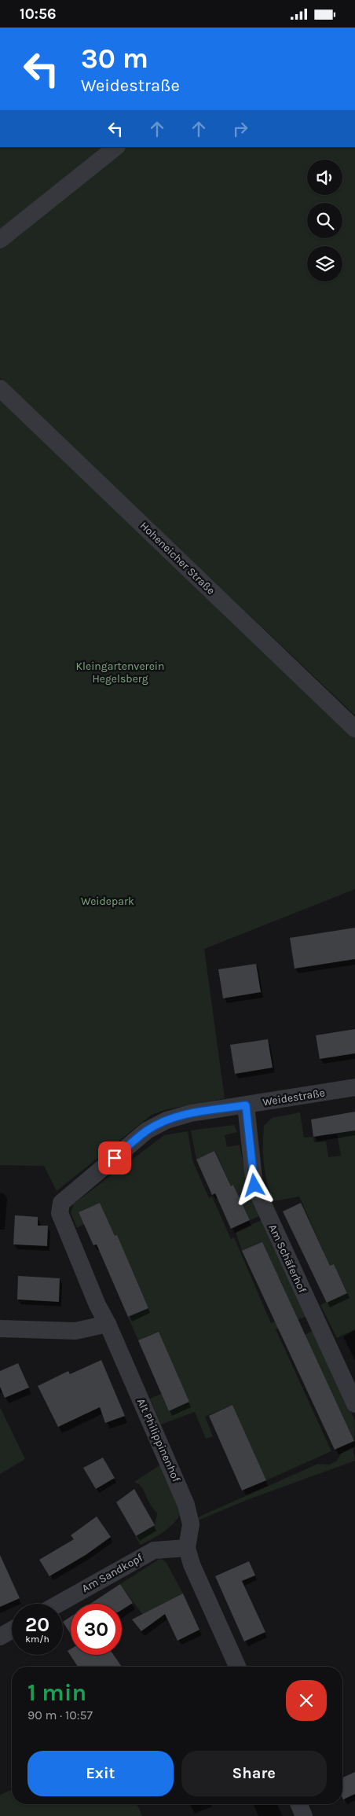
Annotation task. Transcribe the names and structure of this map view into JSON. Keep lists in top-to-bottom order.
{
  "streets": {
    "street": [
      "Hoheneicher Straße",
      "Weidestraße",
      "Am Schäferhof",
      "Alt Philippinenhof",
      "Am Sandkopf"
    ]
  },
  "crossings": [
    ["Weidestraße", "Am Schäferhof"],
    ["Weidestraße", "Alt Philippinenhof"],
    ["Alt Philippinenhof", "Am Sandkopf"]
  ],
  "parks": ["Kleingartenverein Hegelsberg", "Weidepark"],
  "page": {
    "status": "10:56",
    "turn": ["30 m", "Weidestraße"],
    "speed": "20 km/h",
    "limit": "30",
    "heading": ["1 min", "90 m · 10:57"],
    "buttons": ["Exit", "Share"]
  }
}
